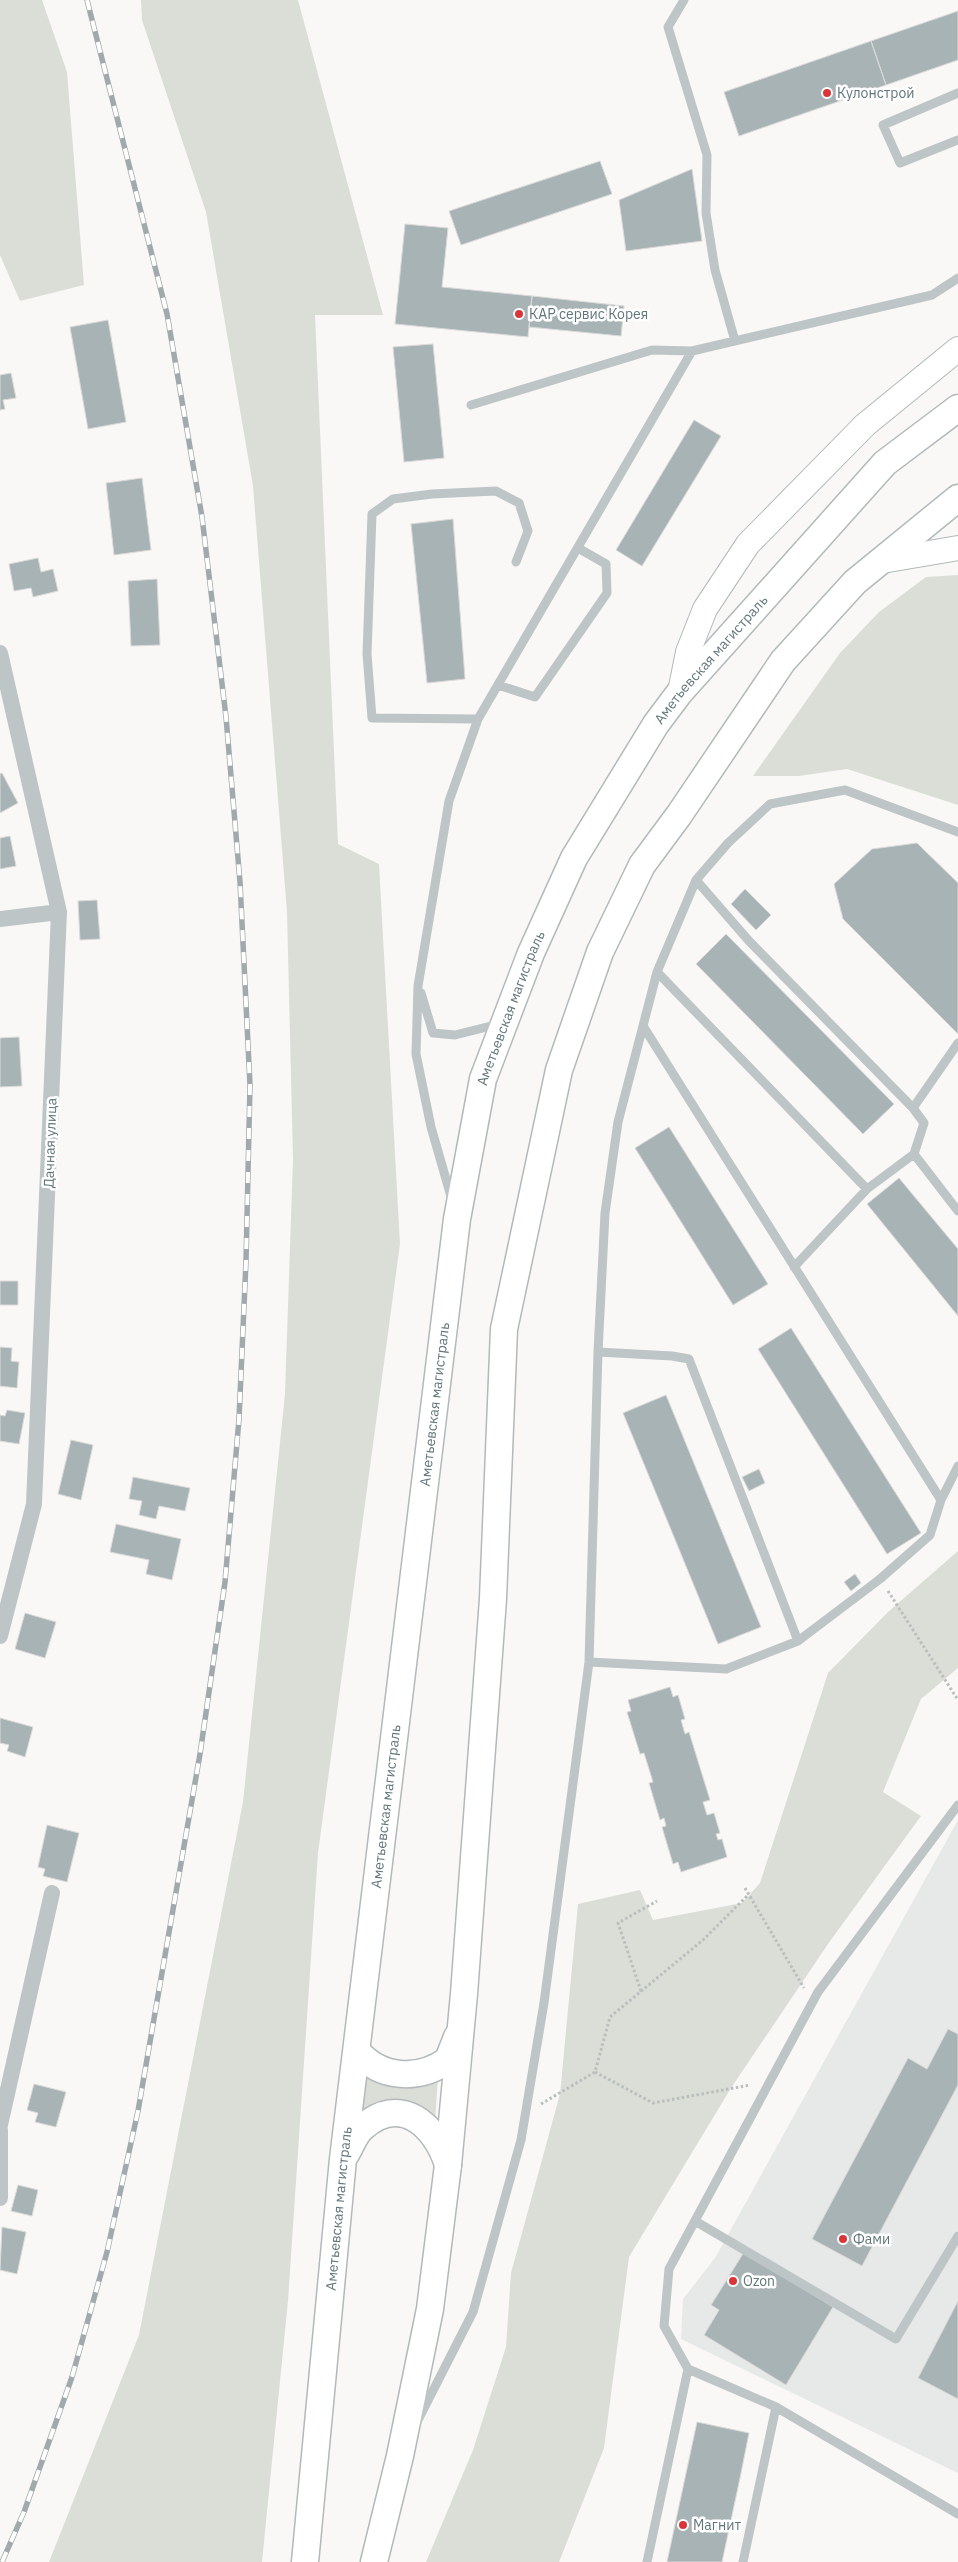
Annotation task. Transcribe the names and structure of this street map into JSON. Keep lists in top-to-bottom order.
{
  "streets": {
    "main road": ["Аметьевская магистраль"],
    "street": ["Дачная улица"]
  },
  "places": [
    "Кулонстрой",
    "КАР сервис Корея",
    "Фами",
    "Ozon",
    "Магнит"
  ]
}
